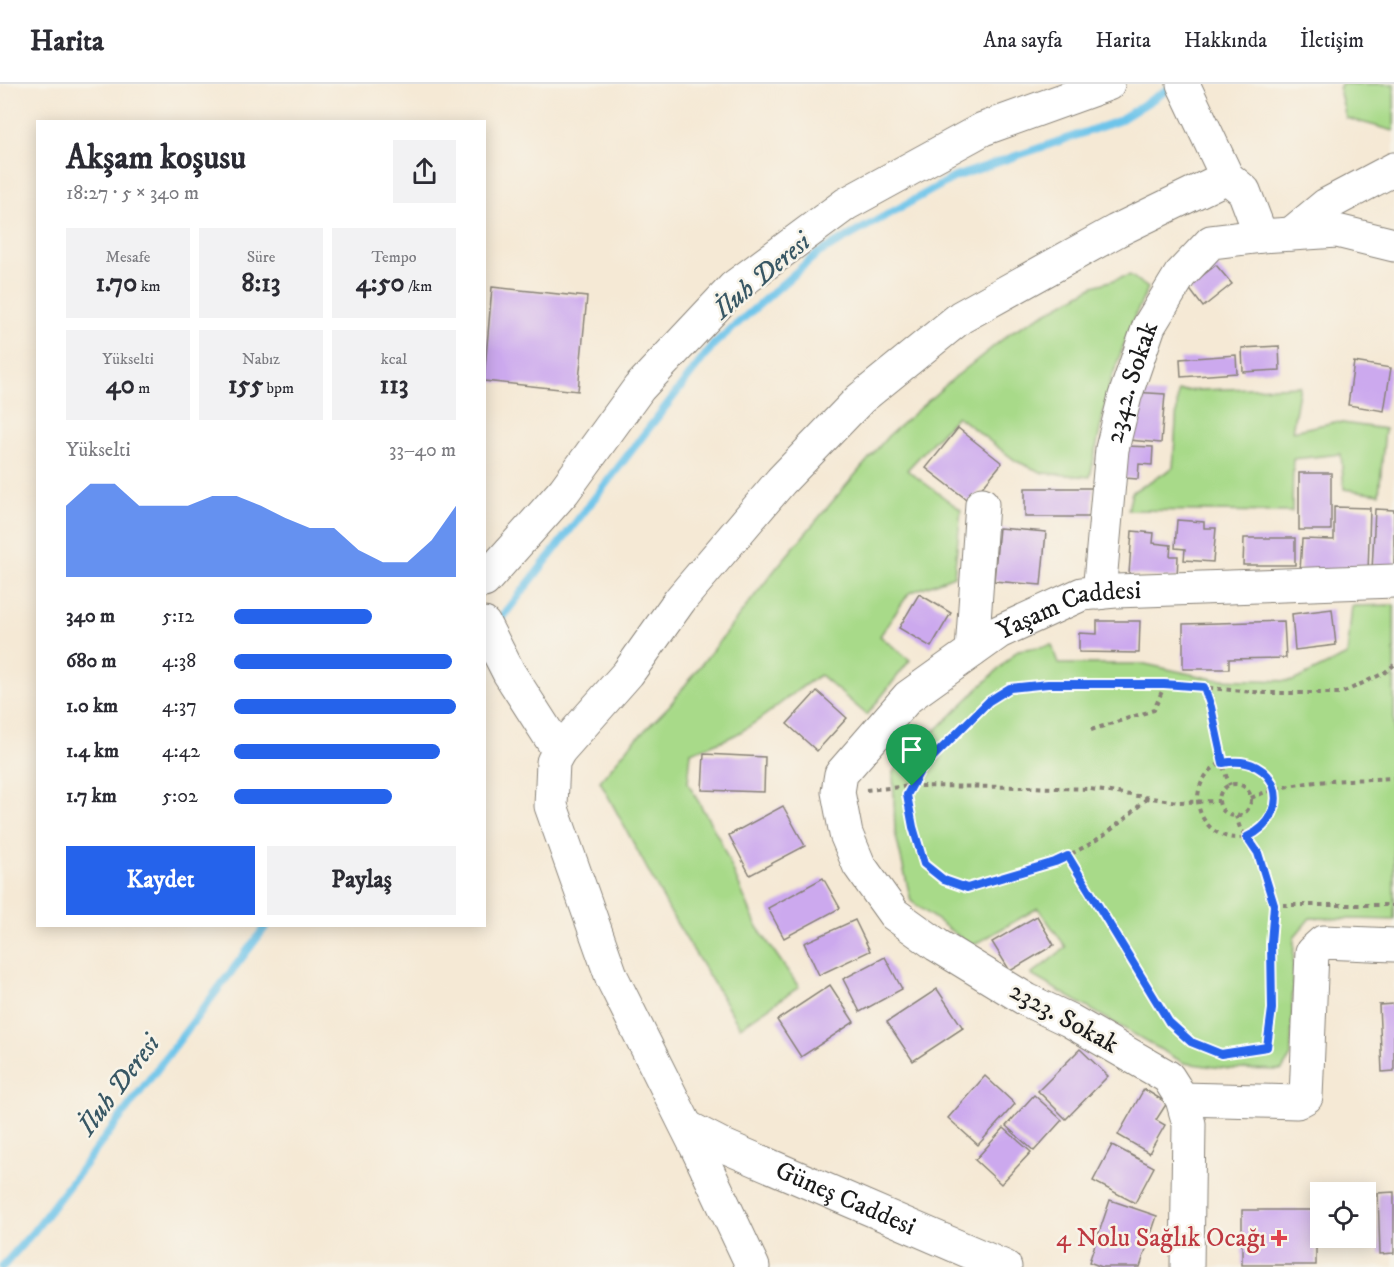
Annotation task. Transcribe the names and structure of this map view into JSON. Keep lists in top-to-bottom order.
{
  "streets": {
    "street": [
      "2342. Sokak",
      "Yaşam Caddesi",
      "2323. Sokak",
      "Güneş Caddesi"
    ]
  },
  "crossings": [
    ["2342. Sokak", "Yaşam Caddesi"],
    ["Yaşam Caddesi", "2323. Sokak"]
  ],
  "water": ["İluh Deresi"],
  "places": {
    "health": ["4 Nolu Sağlık Ocağı"]
  },
  "page": {
    "header": "Harita",
    "nav": [
      "Ana sayfa",
      "Harita",
      "Hakkında",
      "İletişim"
    ],
    "heading": ["Akşam koşusu", "18:27 · 5 × 340 m"],
    "stats": [
      ["Mesafe", "1.70 km"],
      ["Süre", "8:13"],
      ["Tempo", "4:50 /km"],
      ["Yükselti", "40 m"],
      ["Nabız", "155 bpm"],
      ["kcal", "113"]
    ],
    "chart": ["Yükselti", "33–40 m"],
    "list": [
      {
        "name": "340 m",
        "note": "5:12"
      },
      {
        "name": "680 m",
        "note": "4:38"
      },
      {
        "name": "1.0 km",
        "note": "4:37"
      },
      {
        "name": "1.4 km",
        "note": "4:42"
      },
      {
        "name": "1.7 km",
        "note": "5:02"
      }
    ],
    "buttons": ["Kaydet", "Paylaş"]
  }
}
